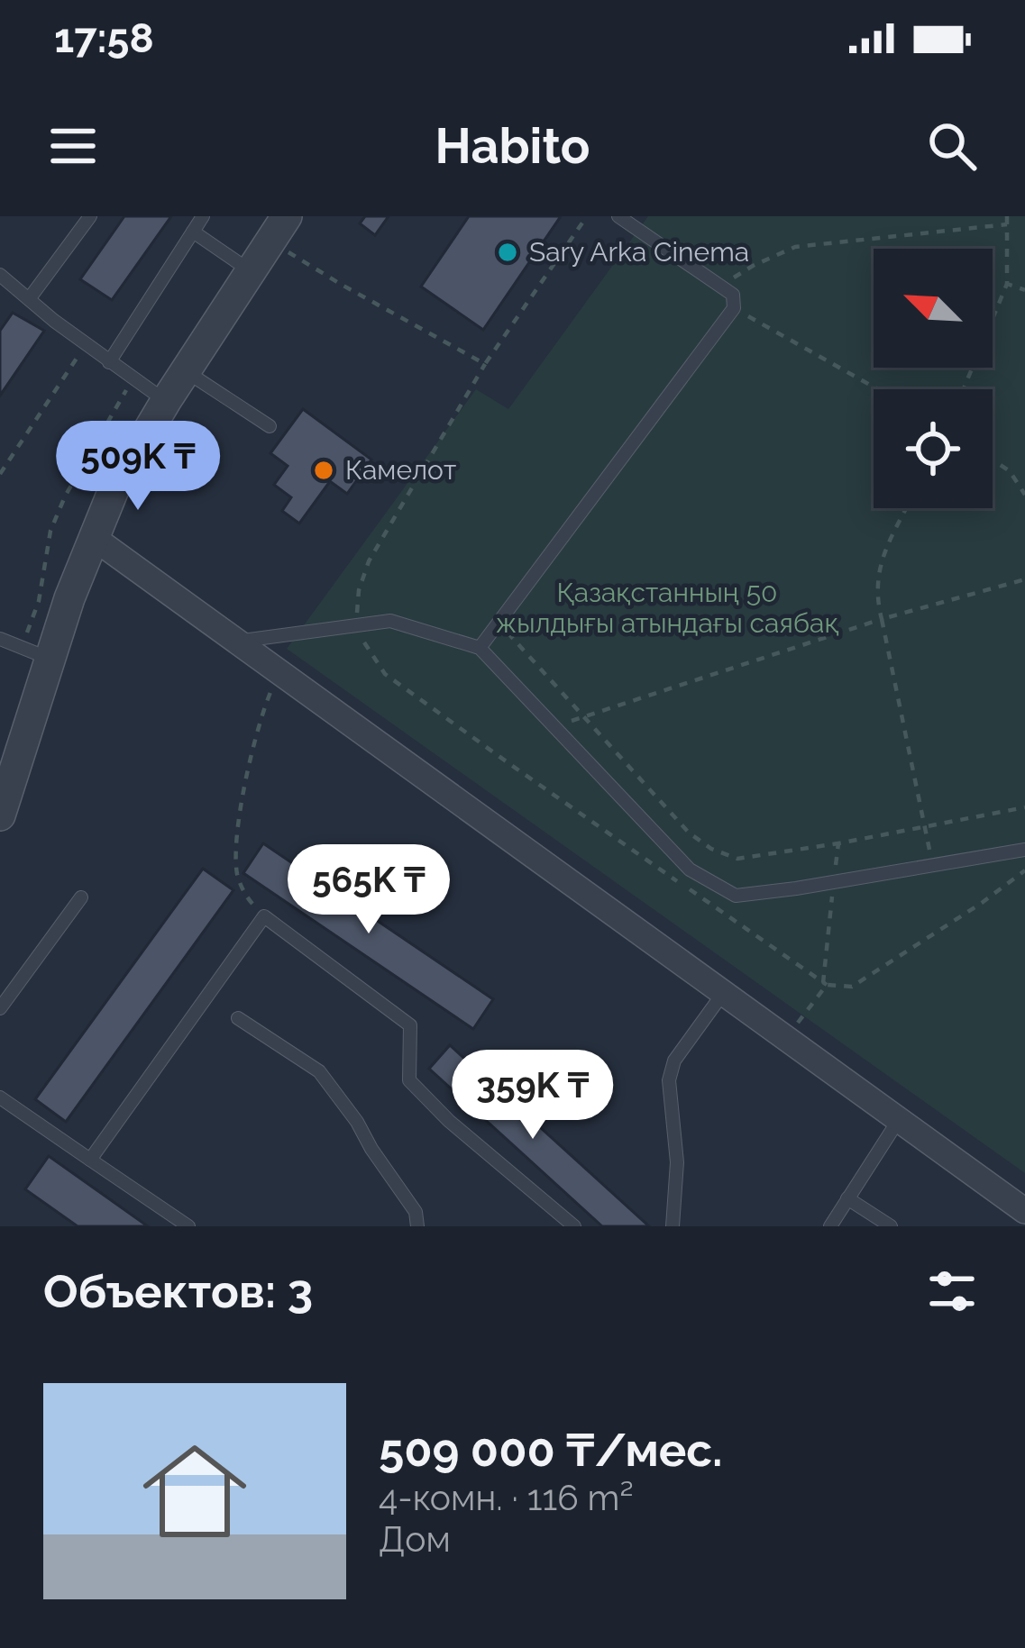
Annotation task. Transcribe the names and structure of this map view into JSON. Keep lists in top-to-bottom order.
{
  "parks": ["Қазақстанның 50 жылдығы атындағы саябақ"],
  "places": ["Sary Arka Cinema", "Камелот"],
  "north": "top left",
  "page": {
    "status": "17:58",
    "header": "Habito",
    "price": ["509K ₸", "565K ₸", "359K ₸"],
    "heading": "Объектов: 3",
    "list": [
      {
        "name": "509 000 ₸/мес.",
        "note": "4-комн. · 116 m² · Дом"
      }
    ]
  }
}
